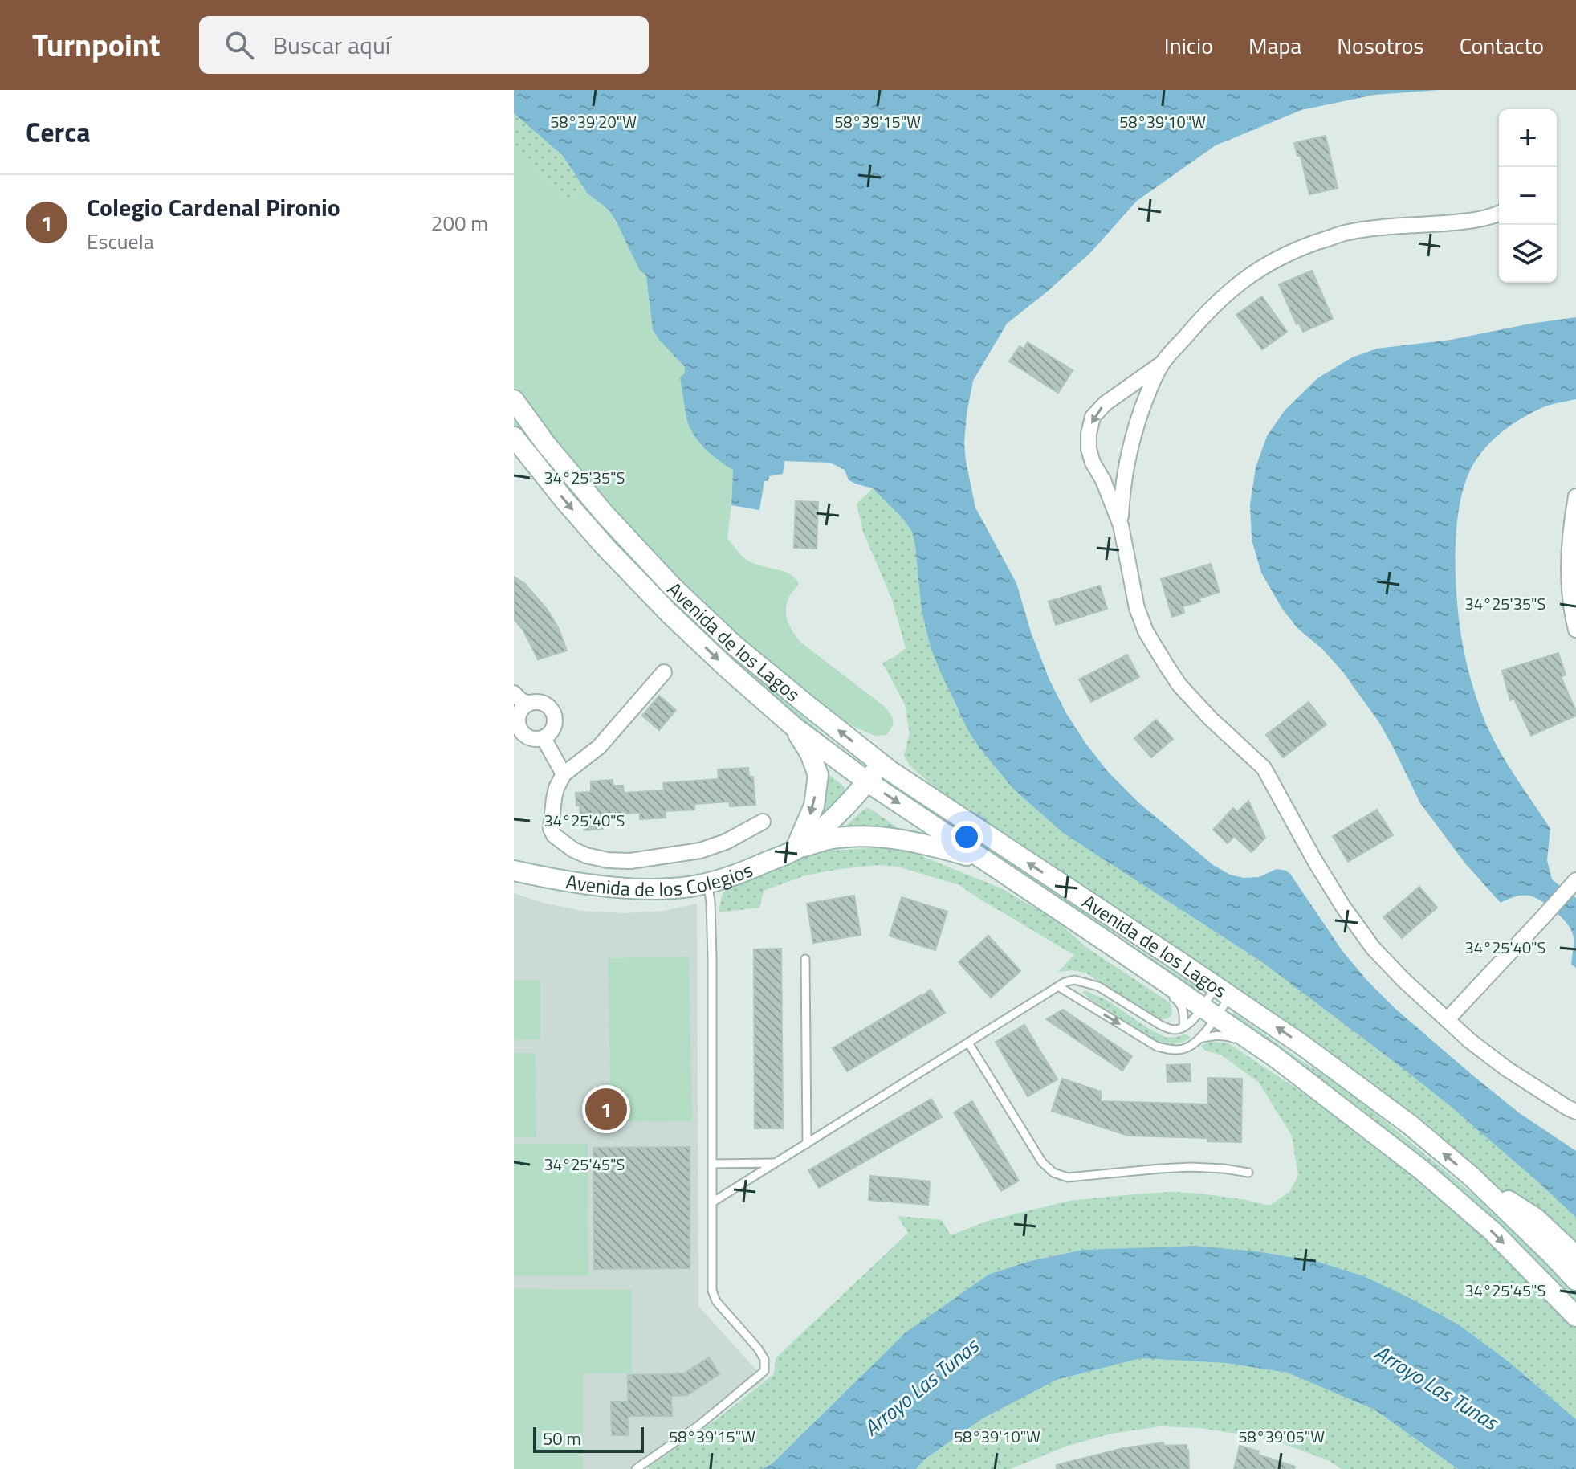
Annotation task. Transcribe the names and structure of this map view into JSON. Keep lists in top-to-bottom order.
{
  "streets": {
    "street": ["Avenida de los Lagos", "Avenida de los Colegios"]
  },
  "crossings": [
    ["Avenida de los Lagos", "Avenida de los Colegios"]
  ],
  "water": ["Arroyo Las Tunas"],
  "scale_bar": "50 m",
  "page": {
    "header": "Turnpoint",
    "search": "Buscar aquí",
    "nav": [
      "Inicio",
      "Mapa",
      "Nosotros",
      "Contacto"
    ],
    "heading": "Cerca",
    "map_buttons": ["+", "−"],
    "list": [
      {
        "mark": "1",
        "name": "Colegio Cardenal Pironio",
        "note": "Escuela",
        "value": "200 m"
      }
    ],
    "pins": "1",
    "scale": "50 m"
  },
  "coordinates": [
    "58°39'20\"W",
    "58°39'15\"W",
    "58°39'10\"W",
    "34°25'35\"S",
    "34°25'40\"S",
    "34°25'45\"S",
    "58°39'05\"W"
  ]
}
